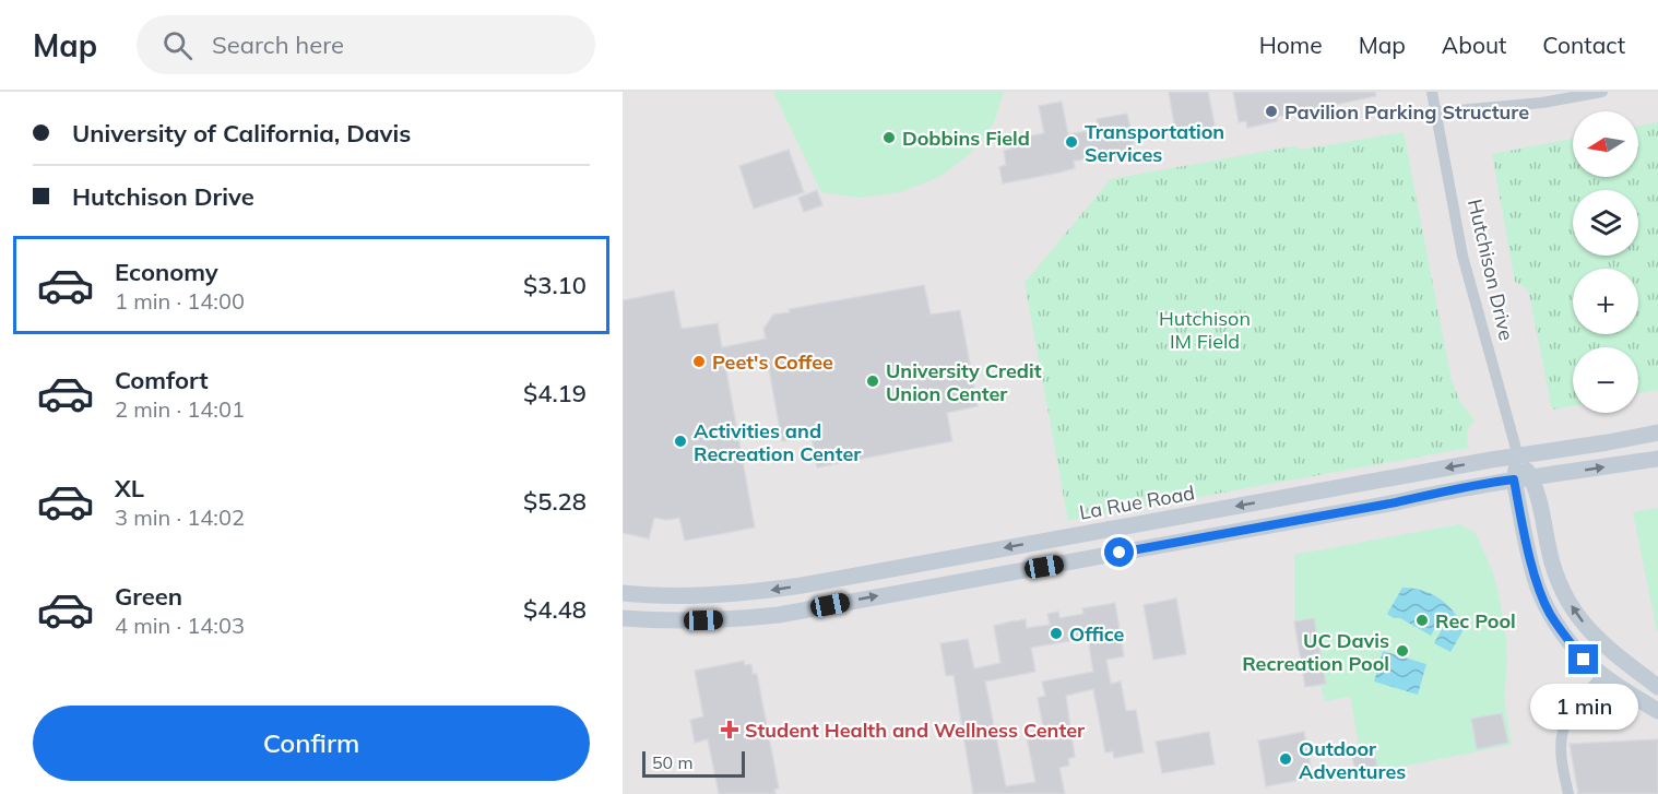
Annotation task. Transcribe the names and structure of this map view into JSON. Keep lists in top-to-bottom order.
{
  "streets": {
    "main road": ["Hutchison Drive", "La Rue Road"]
  },
  "crossings": [
    ["Hutchison Drive", "La Rue Road"]
  ],
  "parks": ["Hutchison IM Field"],
  "places": {
    "other": [
      "Pavilion Parking Structure",
      "Dobbins Field",
      "Transportation Services",
      "Peet's Coffee",
      "University Credit Union Center",
      "Activities and Recreation Center",
      "Rec Pool",
      "Office",
      "UC Davis Recreation Pool",
      "Outdoor Adventures"
    ],
    "health": ["Student Health and Wellness Center"]
  },
  "scale_bar": "50 m",
  "north": "left",
  "page": {
    "header": "Map",
    "search": "Search here",
    "nav": [
      "Home",
      "Map",
      "About",
      "Contact"
    ],
    "banner": ["University of California, Davis", "Hutchison Drive"],
    "map_buttons": ["+", "−"],
    "list": [
      {
        "name": "Economy",
        "note": "1 min · 14:00",
        "value": "$3.10"
      },
      {
        "name": "Comfort",
        "note": "2 min · 14:01",
        "value": "$4.19"
      },
      {
        "name": "XL",
        "note": "3 min · 14:02",
        "value": "$5.28"
      },
      {
        "name": "Green",
        "note": "4 min · 14:03",
        "value": "$4.48"
      }
    ],
    "bubble": "1 min",
    "buttons": "Confirm",
    "scale": "50 m"
  }
}
